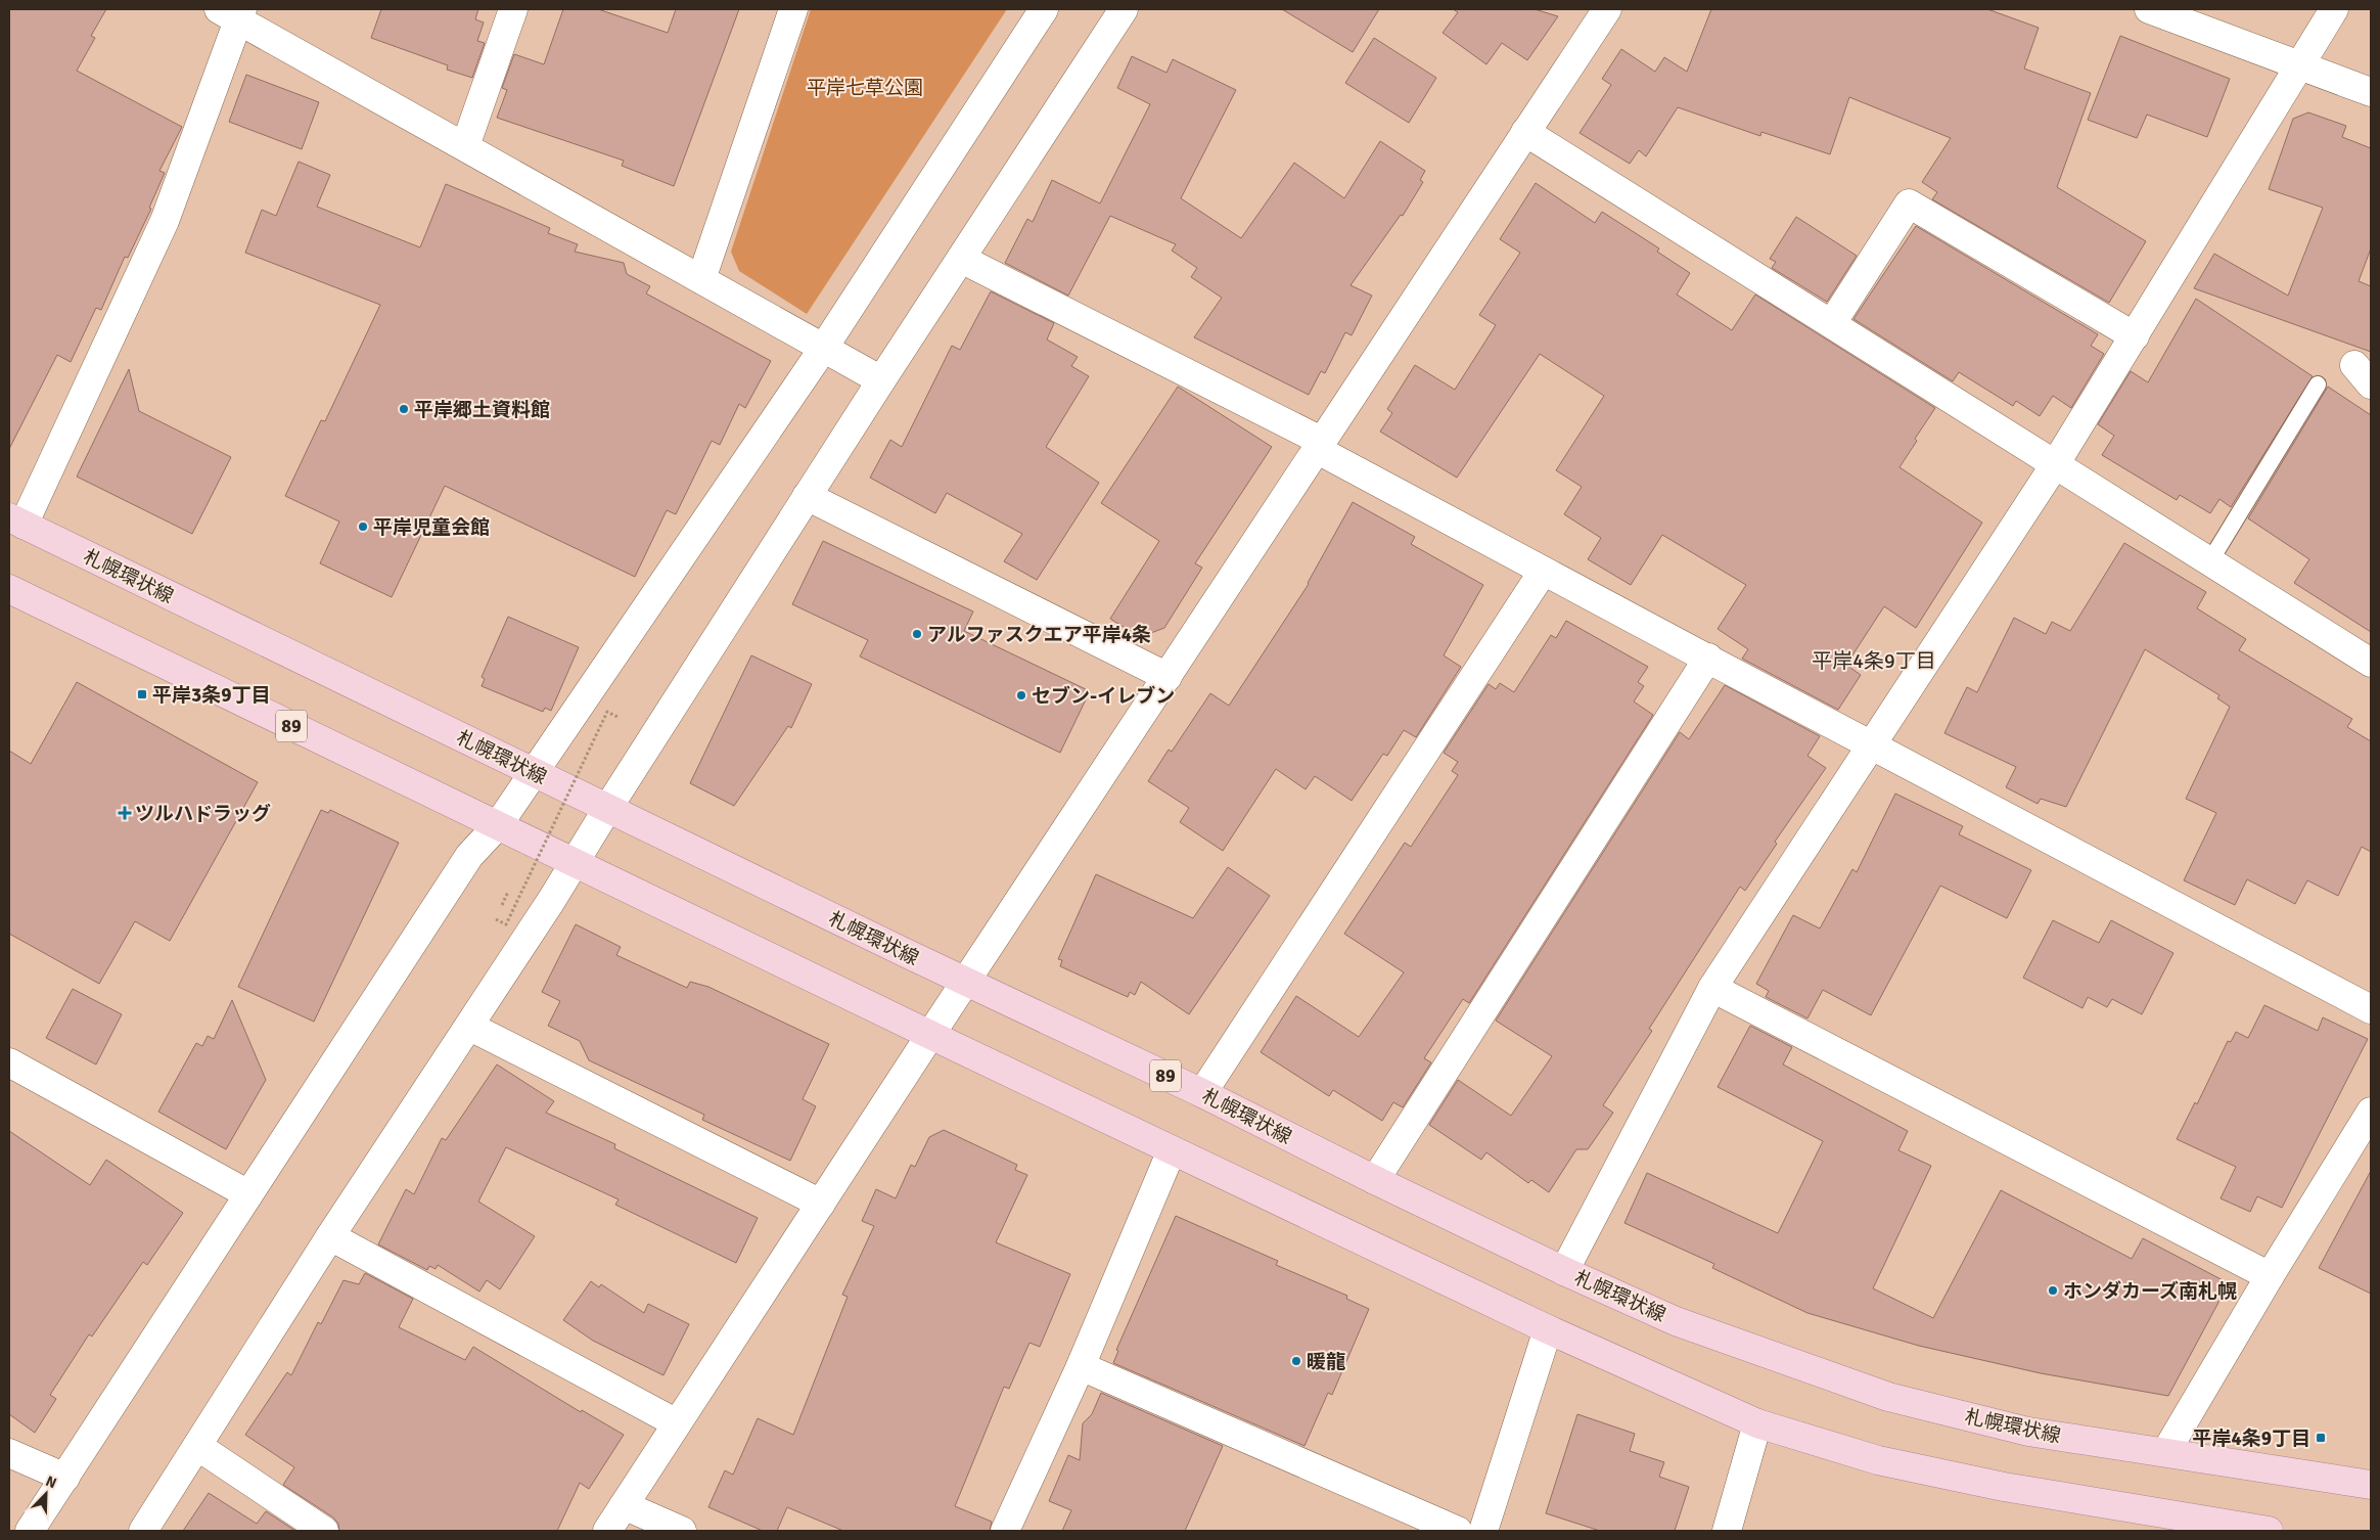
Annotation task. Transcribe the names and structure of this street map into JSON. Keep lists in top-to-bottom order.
{
  "streets": {
    "main road": ["札幌環状線", "89"]
  },
  "districts": ["平岸4条9丁目"],
  "parks": ["平岸七草公園"],
  "places": {
    "other": [
      "平岸郷土資料館",
      "平岸児童会館",
      "アルファスクエア平岸4条",
      "セブン-イレブン",
      "ホンダカーズ南札幌",
      "暖龍"
    ],
    "transit": ["平岸3条9丁目", "平岸4条9丁目"],
    "health": ["ツルハドラッグ"]
  },
  "north": "top right"
}
